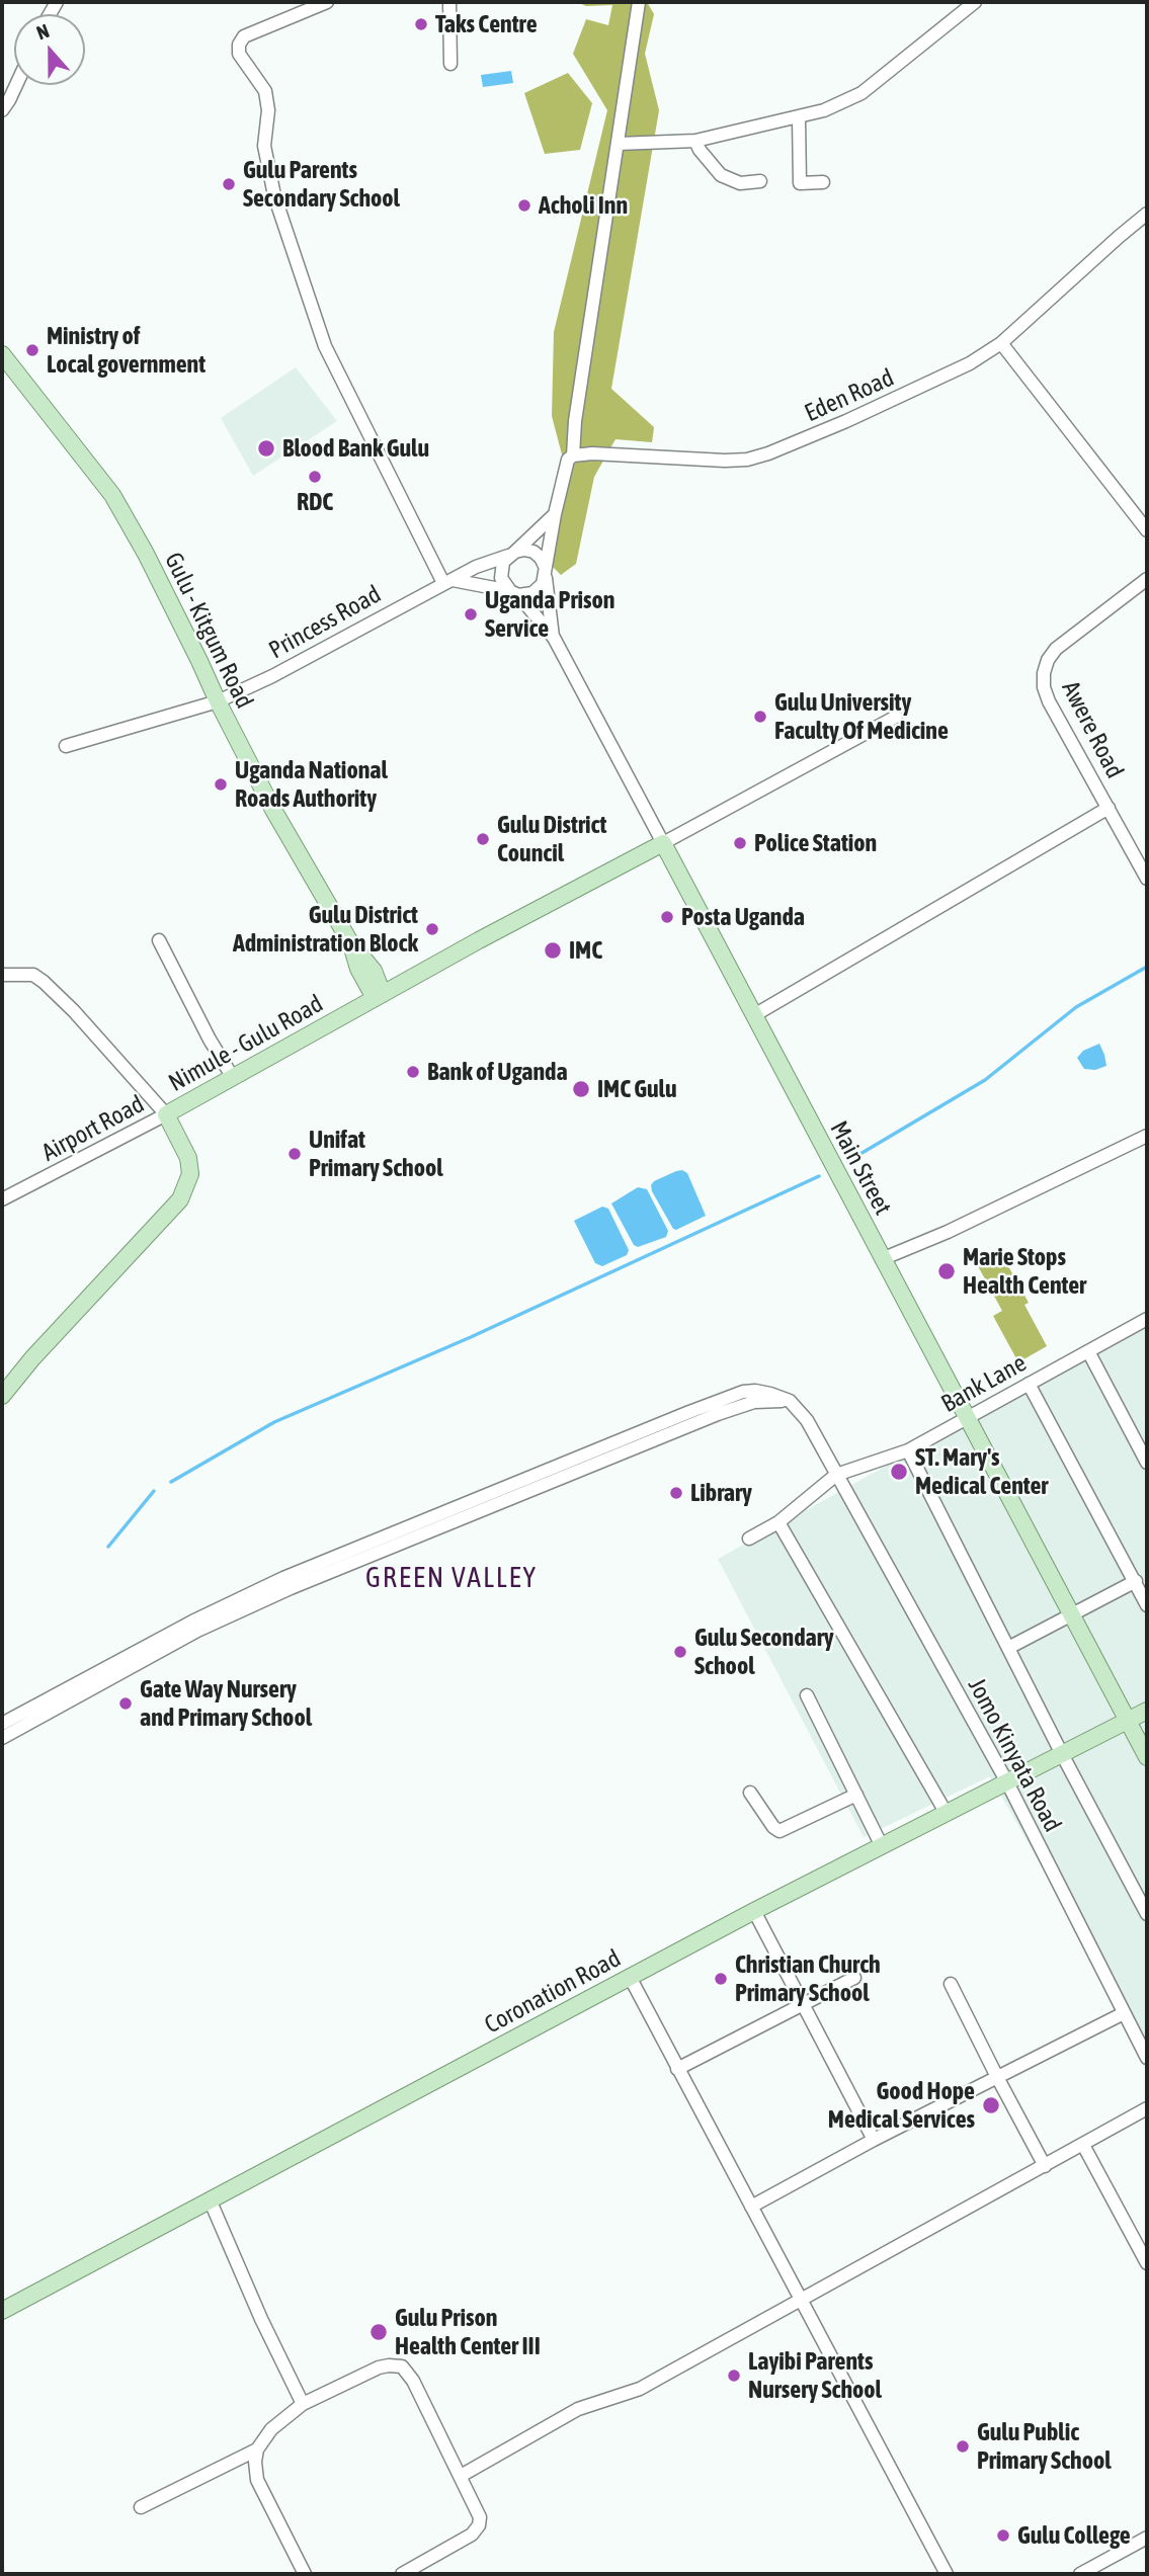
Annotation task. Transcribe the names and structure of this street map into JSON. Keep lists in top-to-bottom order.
{
  "streets": {
    "main road": [
      "Gulu - Kitgum Road",
      "Nimule - Gulu Road",
      "Main Street",
      "Coronation Road"
    ],
    "street": [
      "Eden Road",
      "Princess Road",
      "Awere Road",
      "Airport Road",
      "Bank Lane",
      "Jomo Kinyata Road"
    ]
  },
  "crossings": [
    ["Princess Road", "Gulu - Kitgum Road"],
    ["Gulu - Kitgum Road", "Nimule - Gulu Road"],
    ["Nimule - Gulu Road", "Airport Road"],
    ["Nimule - Gulu Road", "Main Street"],
    ["Main Street", "Bank Lane"],
    ["Main Street", "Coronation Road"],
    ["Bank Lane", "Jomo Kinyata Road"],
    ["Jomo Kinyata Road", "Coronation Road"]
  ],
  "districts": ["GREEN VALLEY"],
  "places": [
    "Taks Centre",
    "Gulu Parents Secondary School",
    "Acholi Inn",
    "Ministry of Local government",
    "Blood Bank Gulu",
    "RDC",
    "Uganda Prison Service",
    "Gulu University Faculty Of Medicine",
    "Uganda National Roads Authority",
    "Gulu District Council",
    "Police Station",
    "Posta Uganda",
    "Gulu District Administration Block",
    "IMC",
    "Bank of Uganda",
    "IMC Gulu",
    "Unifat Primary School",
    "Marie Stops Health Center",
    "ST. Mary's Medical Center",
    "Library",
    "Gulu Secondary School",
    "Gate Way Nursery and Primary School",
    "Christian Church Primary School",
    "Good Hope Medical Services",
    "Gulu Prison Health Center III",
    "Layibi Parents Nursery School",
    "Gulu Public Primary School",
    "Gulu College"
  ],
  "north": "top"
}
